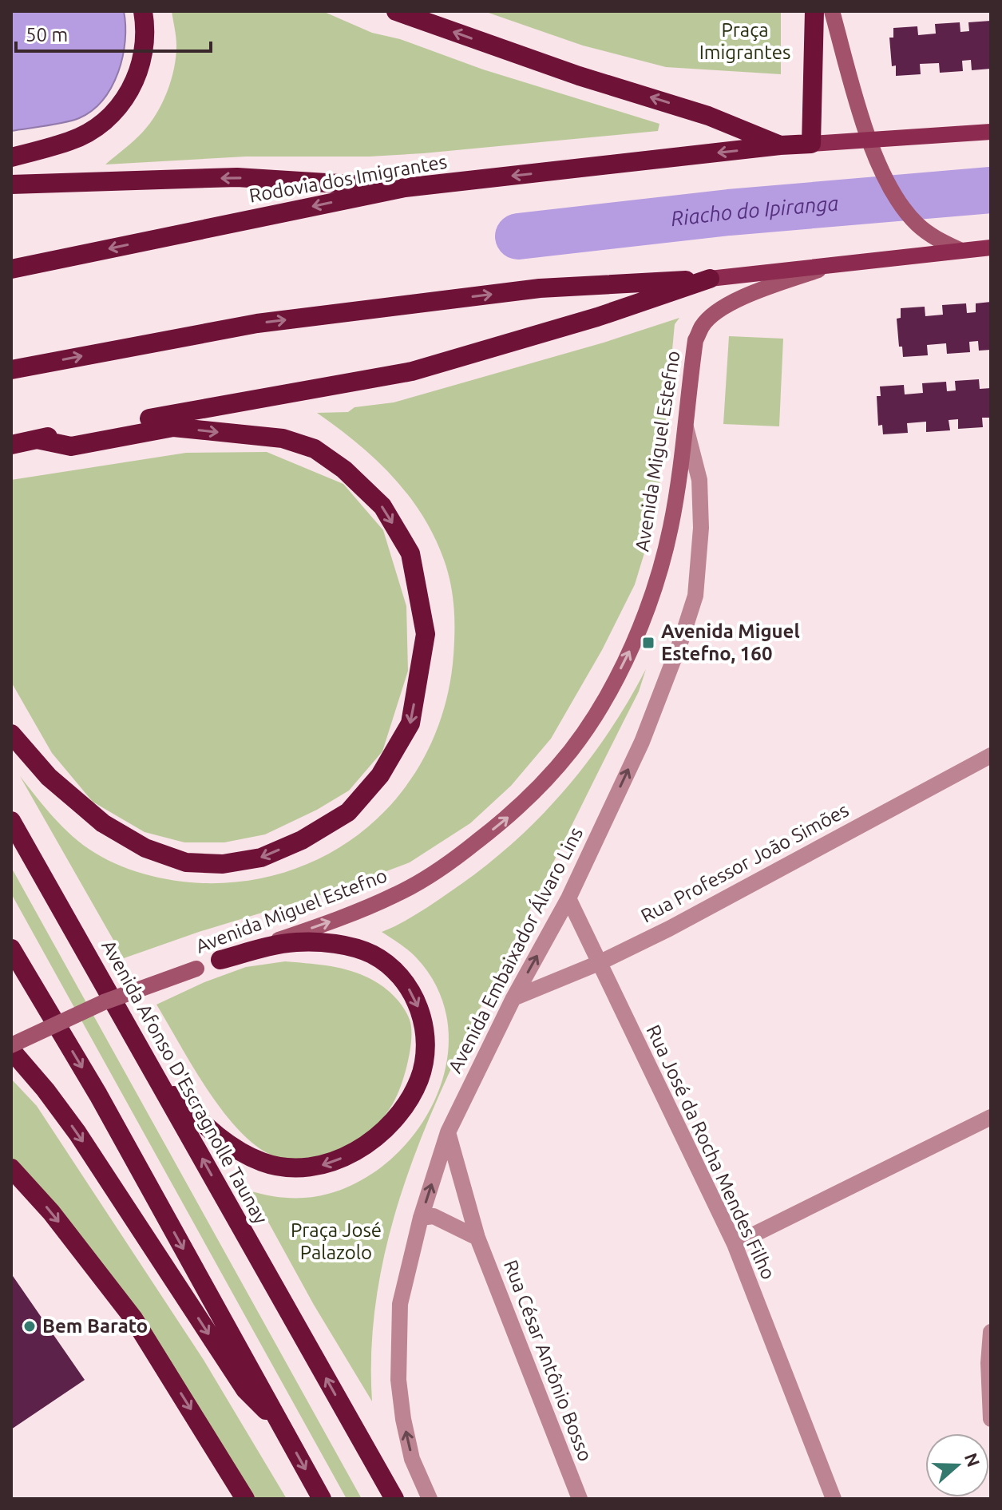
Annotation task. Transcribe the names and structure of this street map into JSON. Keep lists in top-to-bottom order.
{
  "streets": {
    "highway": ["Rodovia dos Imigrantes", "Avenida Afonso D'Escragnolle Taunay"],
    "main road": ["Avenida Miguel Estefno"],
    "street": [
      "Rua Professor João Simões",
      "Avenida Embaixador Álvaro Lins",
      "Rua José da Rocha Mendes Filho",
      "Rua César Antônio Bosso"
    ]
  },
  "crossings": [
    ["Avenida Miguel Estefno", "Avenida Embaixador Álvaro Lins"],
    ["Rua Professor João Simões", "Avenida Embaixador Álvaro Lins"],
    ["Rua Professor João Simões", "Rua José da Rocha Mendes Filho"],
    ["Avenida Embaixador Álvaro Lins", "Rua José da Rocha Mendes Filho"],
    ["Avenida Embaixador Álvaro Lins", "Rua César Antônio Bosso"]
  ],
  "one_way": ["Avenida Miguel Estefno", "Avenida Embaixador Álvaro Lins"],
  "water": ["Riacho do Ipiranga"],
  "parks": ["Praça Imigrantes", "Praça José Palazolo"],
  "places": {
    "transit": ["Avenida Miguel Estefno, 160"],
    "other": ["Bem Barato"]
  },
  "scale_bar": "50 m",
  "north": "right"
}
